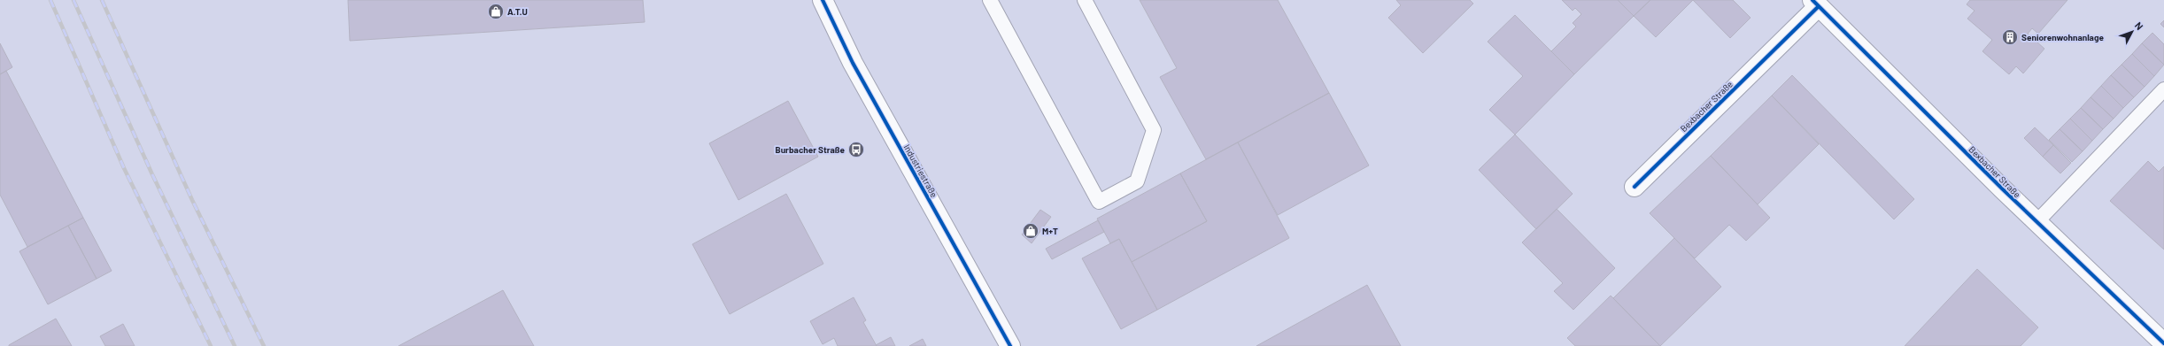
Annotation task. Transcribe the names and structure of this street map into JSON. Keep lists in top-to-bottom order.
{
  "streets": {
    "street": ["Bexbacher Straße", "Industriestraße"]
  },
  "places": {
    "shop": ["A.T.U", "M+T"],
    "building": ["Seniorenwohnanlage"],
    "bus stop": ["Burbacher Straße"]
  },
  "north": "top right"
}
